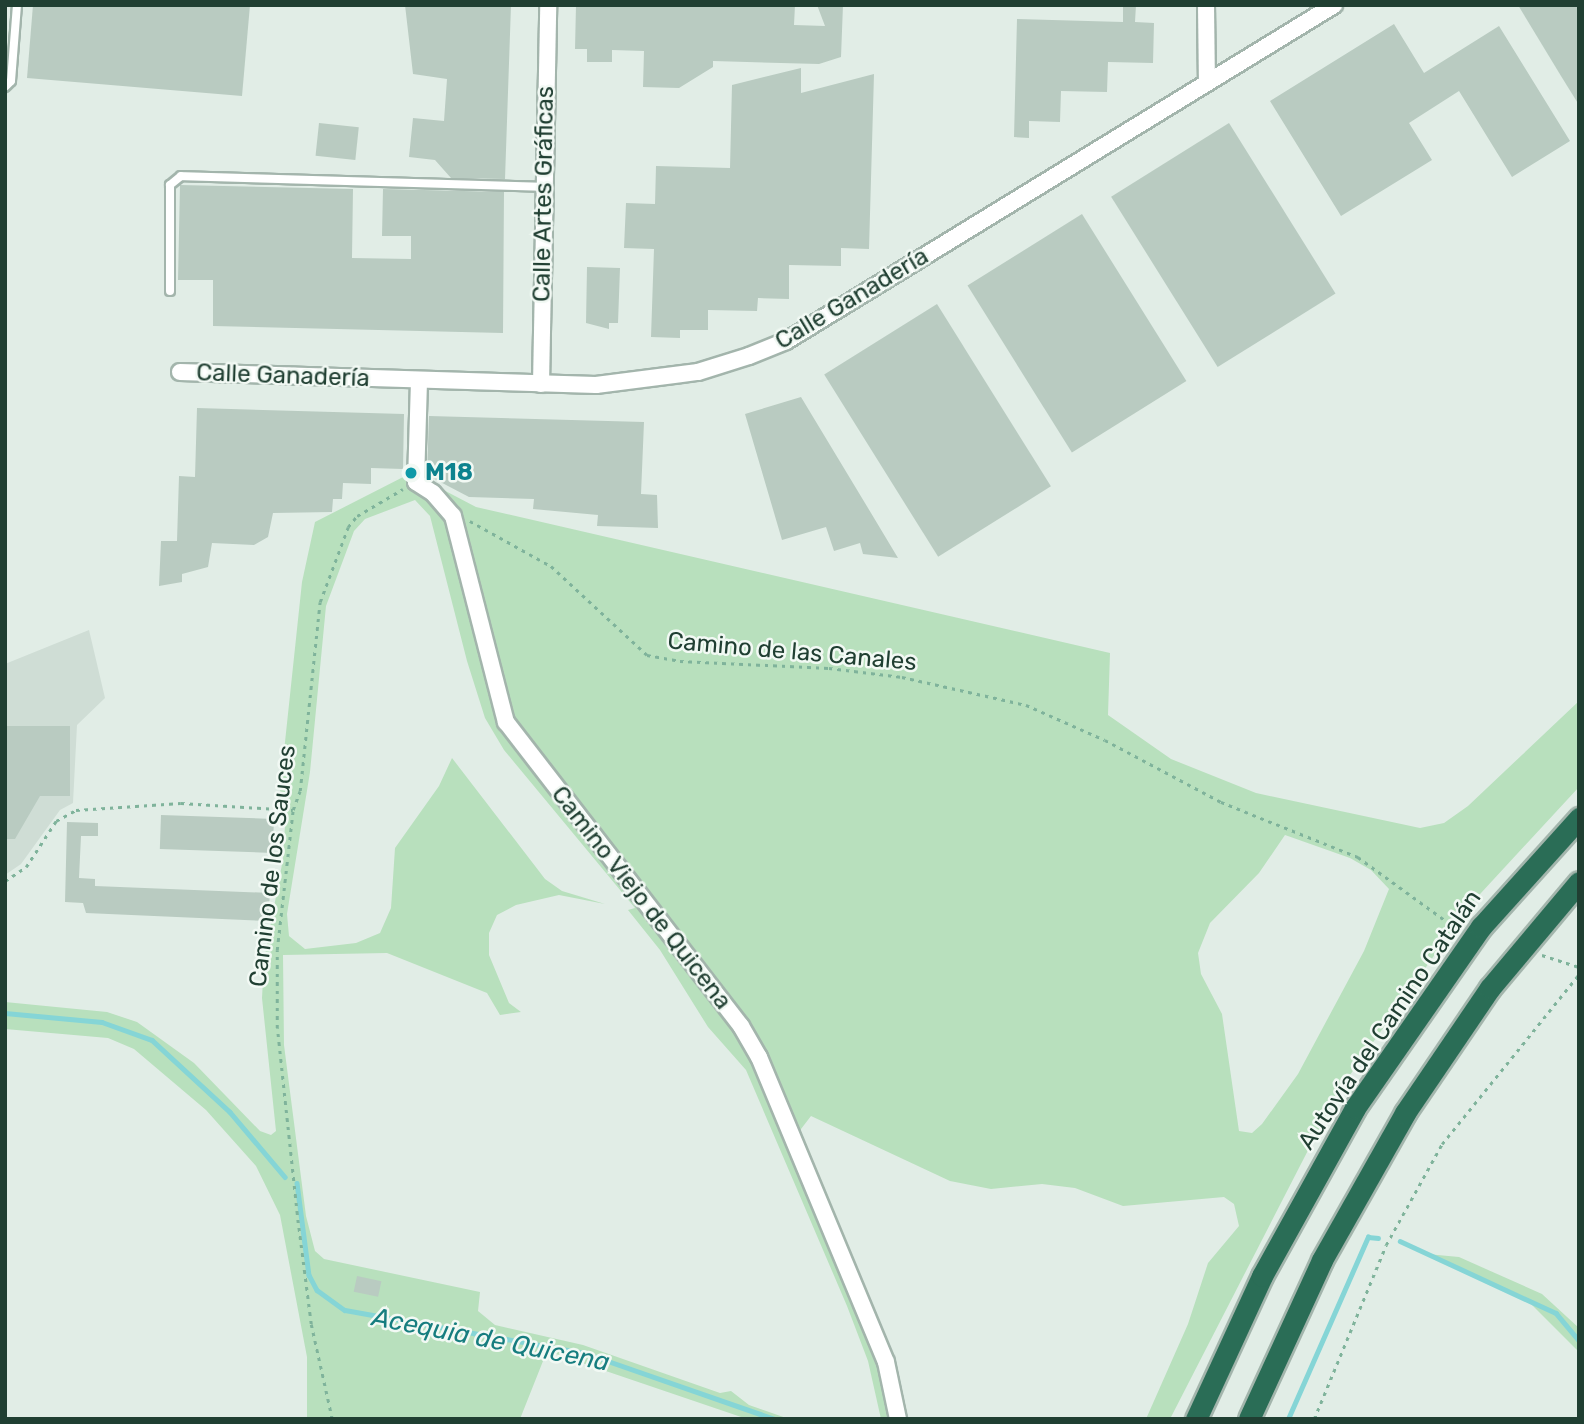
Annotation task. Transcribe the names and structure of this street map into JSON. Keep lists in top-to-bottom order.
{
  "streets": {
    "highway": ["Autovía del Camino Catalán"],
    "street": ["Calle Artes Gráficas", "Calle Ganadería", "Camino Viejo de Quicena"],
    "path": ["Camino de las Canales", "Camino de los Sauces"]
  },
  "crossings": [
    ["Calle Artes Gráficas", "Calle Ganadería"],
    ["Camino de las Canales", "Camino Viejo de Quicena"],
    ["Camino de los Sauces", "Camino Viejo de Quicena"]
  ],
  "water": ["Acequia de Quicena"],
  "places": ["M18"]
}
